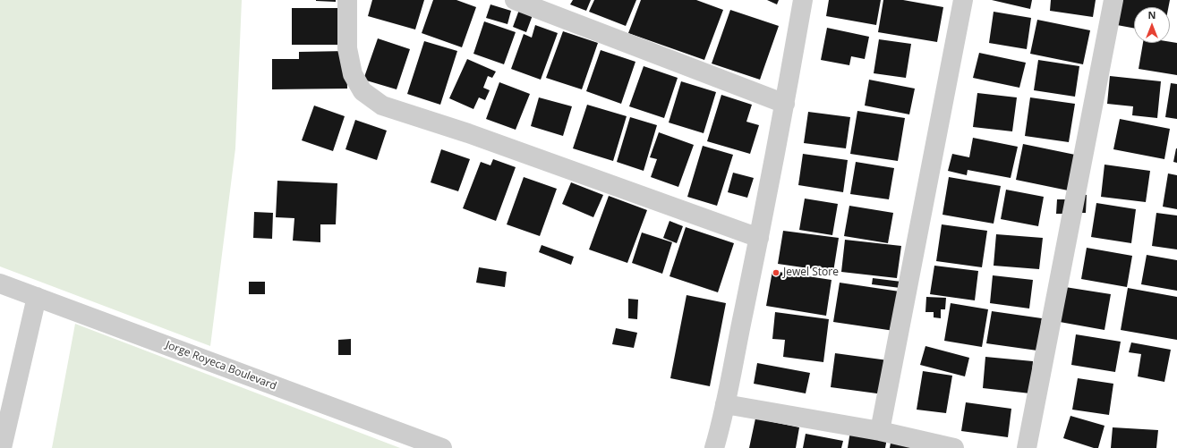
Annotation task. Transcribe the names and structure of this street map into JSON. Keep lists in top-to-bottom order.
{
  "streets": {
    "street": ["Jorge Royeca Boulevard"]
  },
  "places": ["Jewel Store"],
  "north": "top"
}
